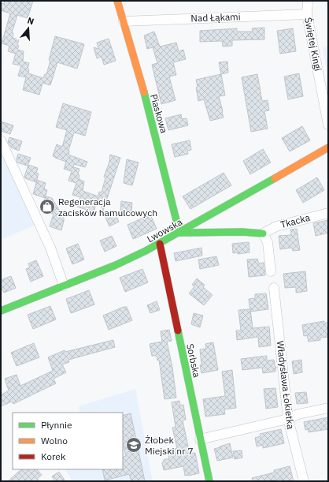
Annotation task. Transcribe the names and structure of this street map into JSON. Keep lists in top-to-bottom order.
{
  "streets": {
    "street": [
      "Nad Łąkami",
      "Świętej Kingi",
      "Piaskowa",
      "Tkacka",
      "Lwowska",
      "Sorbska",
      "Władysława Łokietka"
    ]
  },
  "crossings": [
    ["Nad Łąkami", "Świętej Kingi"],
    ["Nad Łąkami", "Piaskowa"],
    ["Piaskowa", "Lwowska"],
    ["Lwowska", "Sorbska"]
  ],
  "places": {
    "shop": ["Regeneracja zacisków hamulcowych"],
    "school or university": ["Żłobek Miejski nr 7"]
  },
  "legend": ["Płynnie", "Wolno", "Korek"],
  "north": "top"
}
